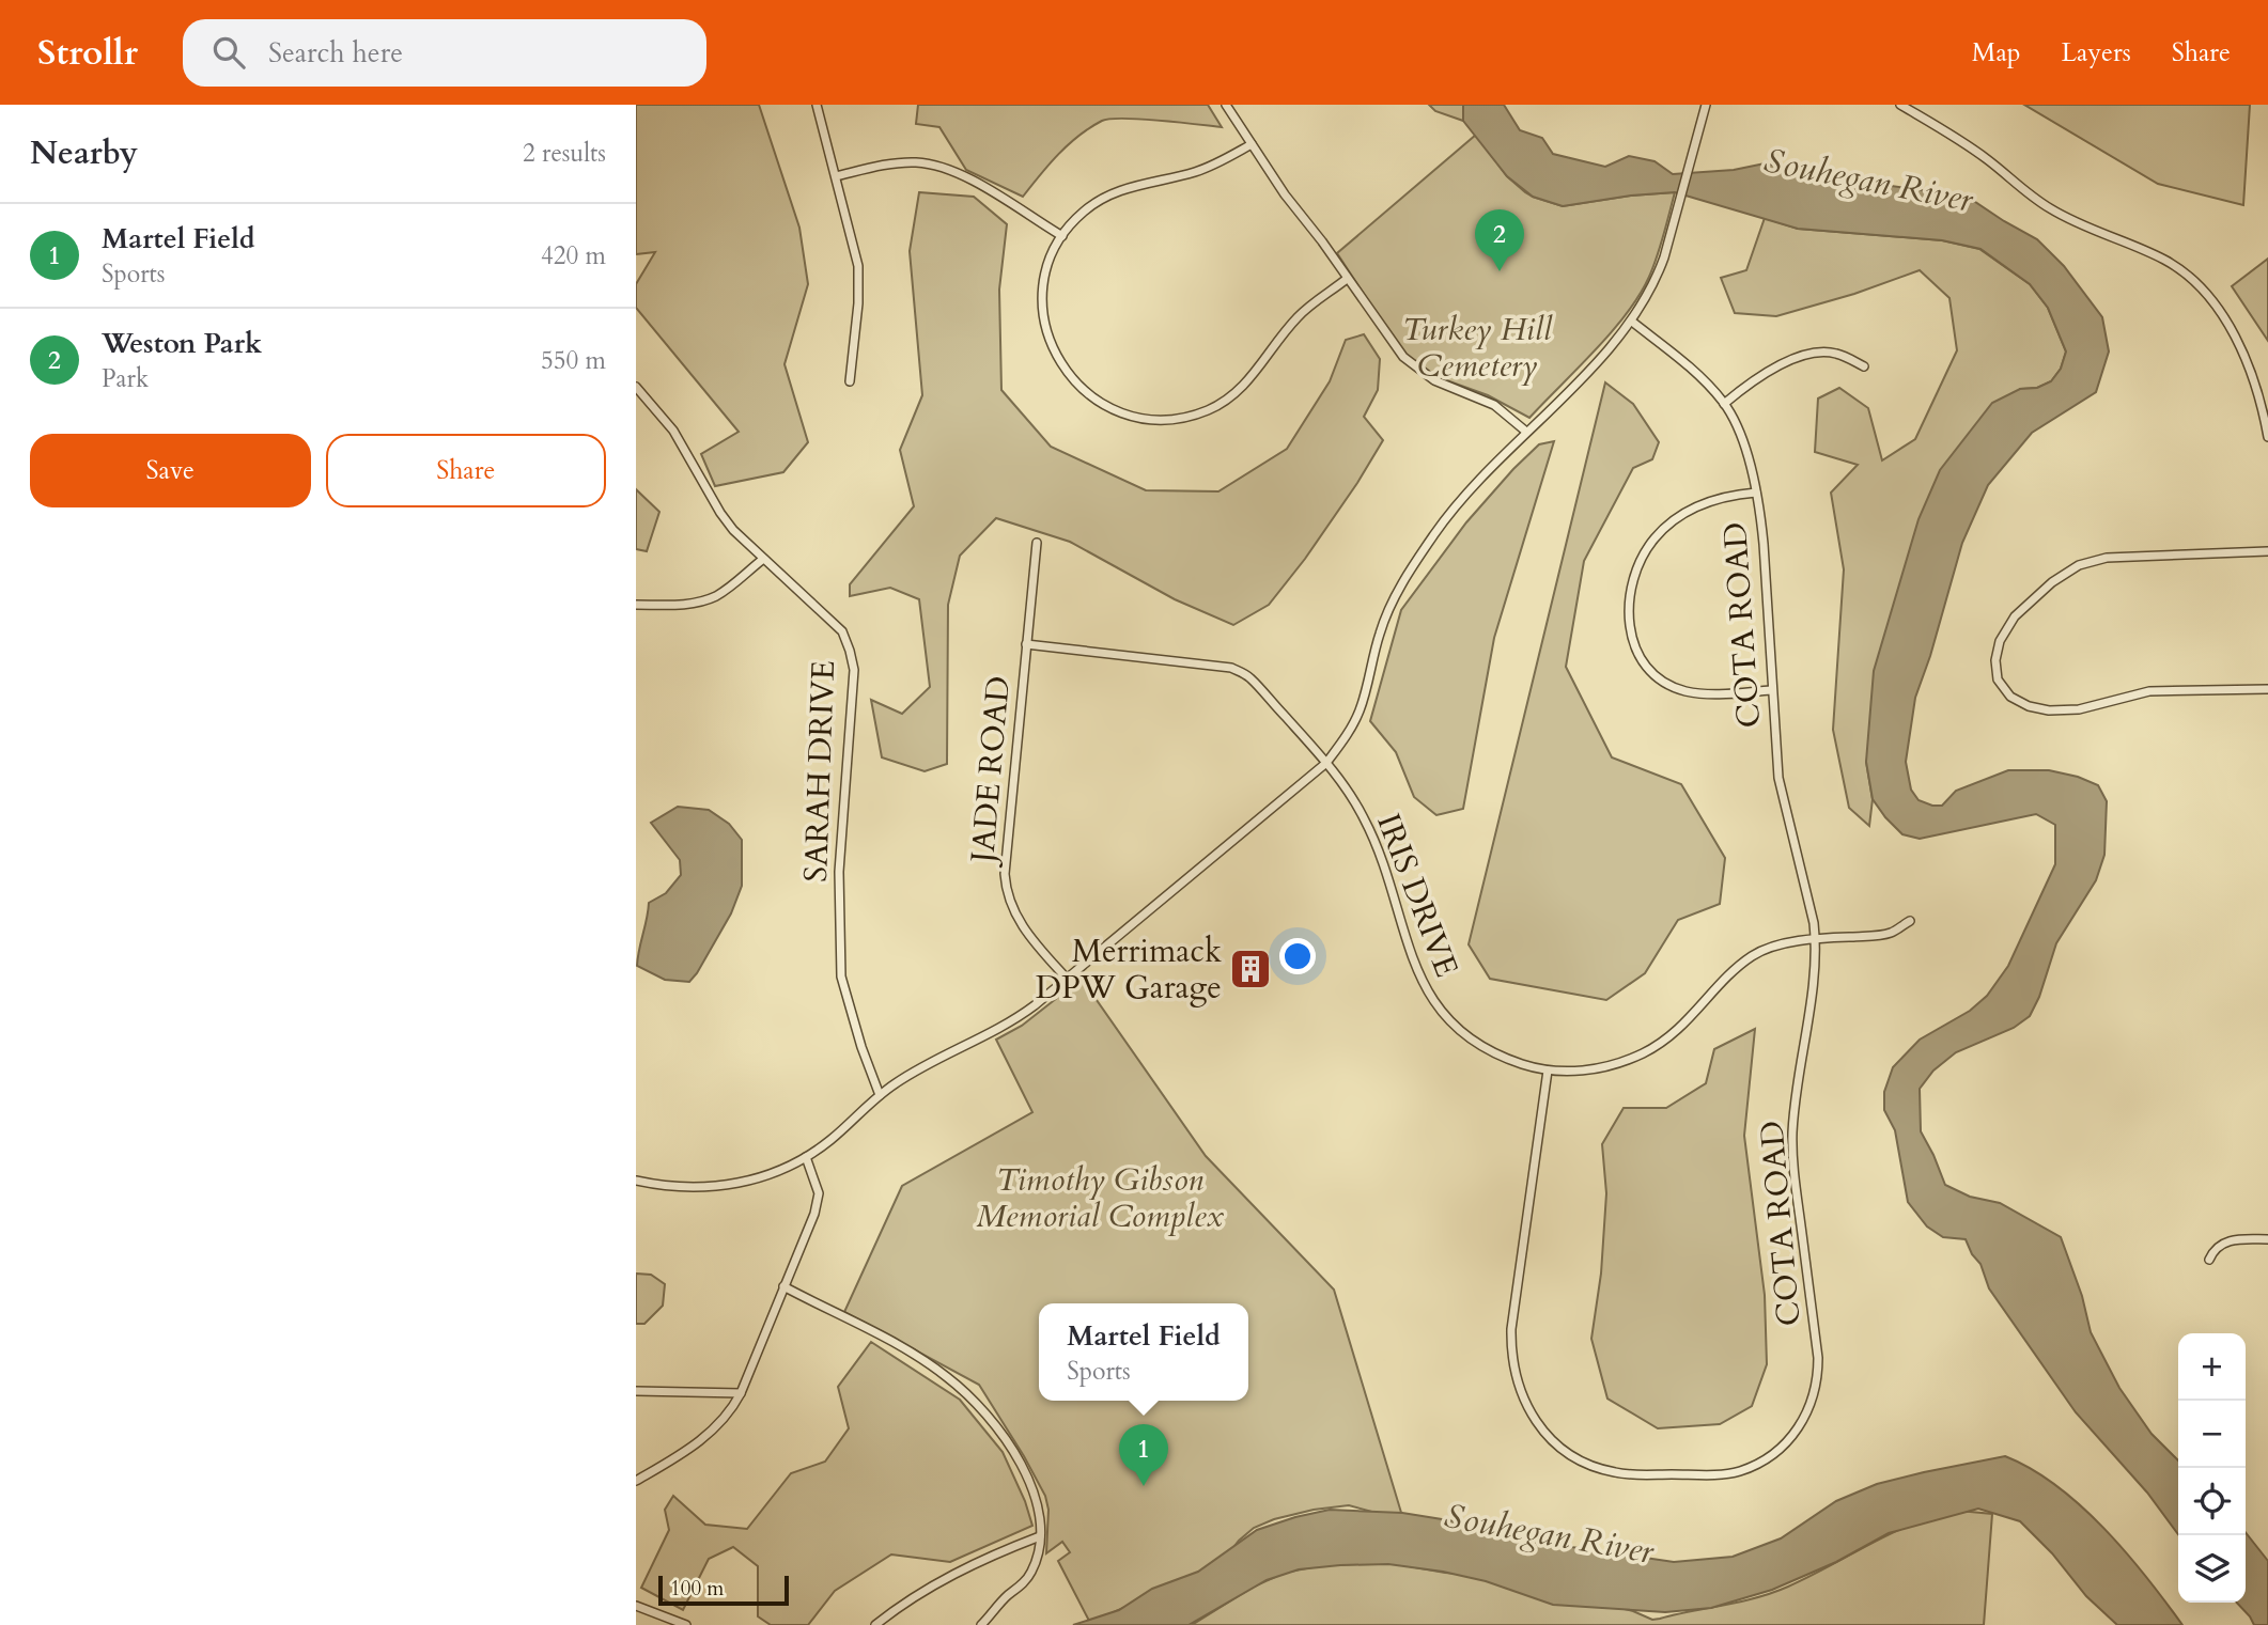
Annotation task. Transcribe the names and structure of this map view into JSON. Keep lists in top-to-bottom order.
{
  "streets": {
    "street": [
      "COTA ROAD",
      "JADE ROAD",
      "SARAH DRIVE",
      "IRIS DRIVE"
    ]
  },
  "crossings": [
    ["COTA ROAD", "IRIS DRIVE"],
    ["JADE ROAD", "IRIS DRIVE"]
  ],
  "water": ["Souhegan River"],
  "parks": ["Turkey Hill Cemetery", "Timothy Gibson Memorial Complex"],
  "places": {
    "building": ["Merrimack DPW Garage"]
  },
  "scale_bar": "100 m",
  "page": {
    "header": "Strollr",
    "search": "Search here",
    "nav": ["Map", "Layers", "Share"],
    "heading": ["Nearby", "2 results"],
    "list": [
      {
        "mark": "1",
        "name": "Martel Field",
        "note": "Sports",
        "value": "420 m"
      },
      {
        "mark": "2",
        "name": "Weston Park",
        "note": "Park",
        "value": "550 m"
      }
    ],
    "pins": ["2", "1"],
    "buttons": ["Save", "Share"],
    "popup": ["Martel Field", "Sports"],
    "map_buttons": ["+", "−"],
    "scale": "100 m"
  }
}
